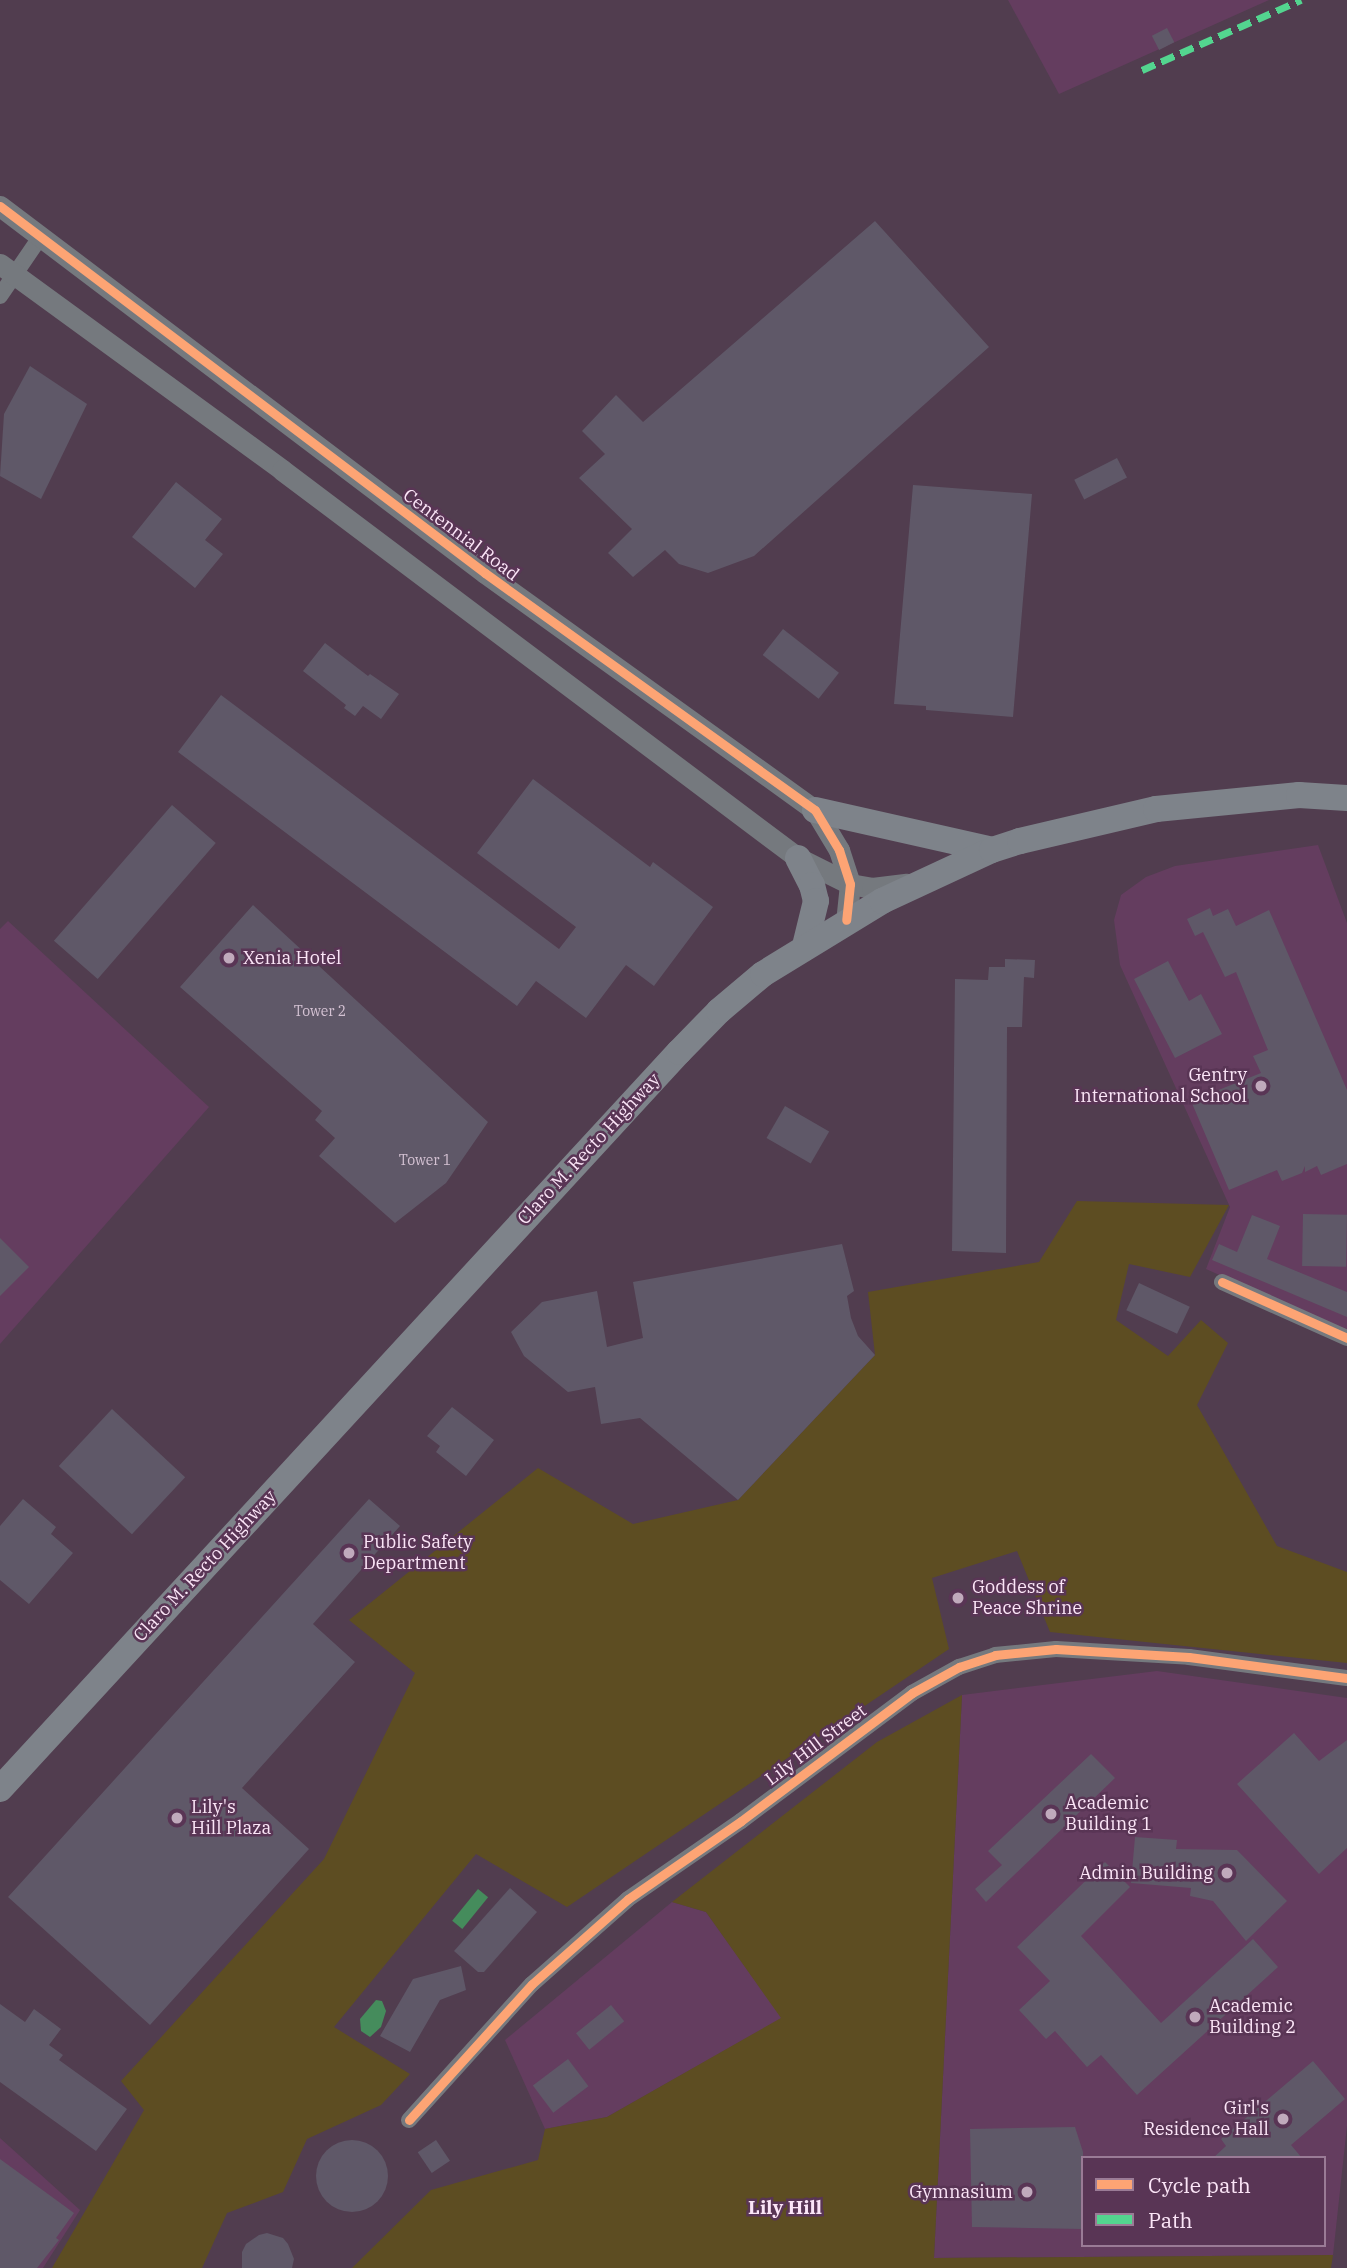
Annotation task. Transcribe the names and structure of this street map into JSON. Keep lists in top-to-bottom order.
{
  "streets": {
    "main road": ["Claro M. Recto Highway"],
    "street": ["Centennial Road", "Lily Hill Street"]
  },
  "crossings": [
    ["Centennial Road", "Claro M. Recto Highway"]
  ],
  "districts": ["Lily Hill"],
  "places": [
    "Xenia Hotel",
    "Gentry International School",
    "Public Safety Department",
    "Goddess of Peace Shrine",
    "Academic Building 1",
    "Lily's Hill Plaza",
    "Admin Building",
    "Academic Building 2",
    "Girl's Residence Hall",
    "Gymnasium"
  ],
  "house_numbers": ["Tower 2", "Tower 1"],
  "legend": ["Cycle path", "Path"]
}
